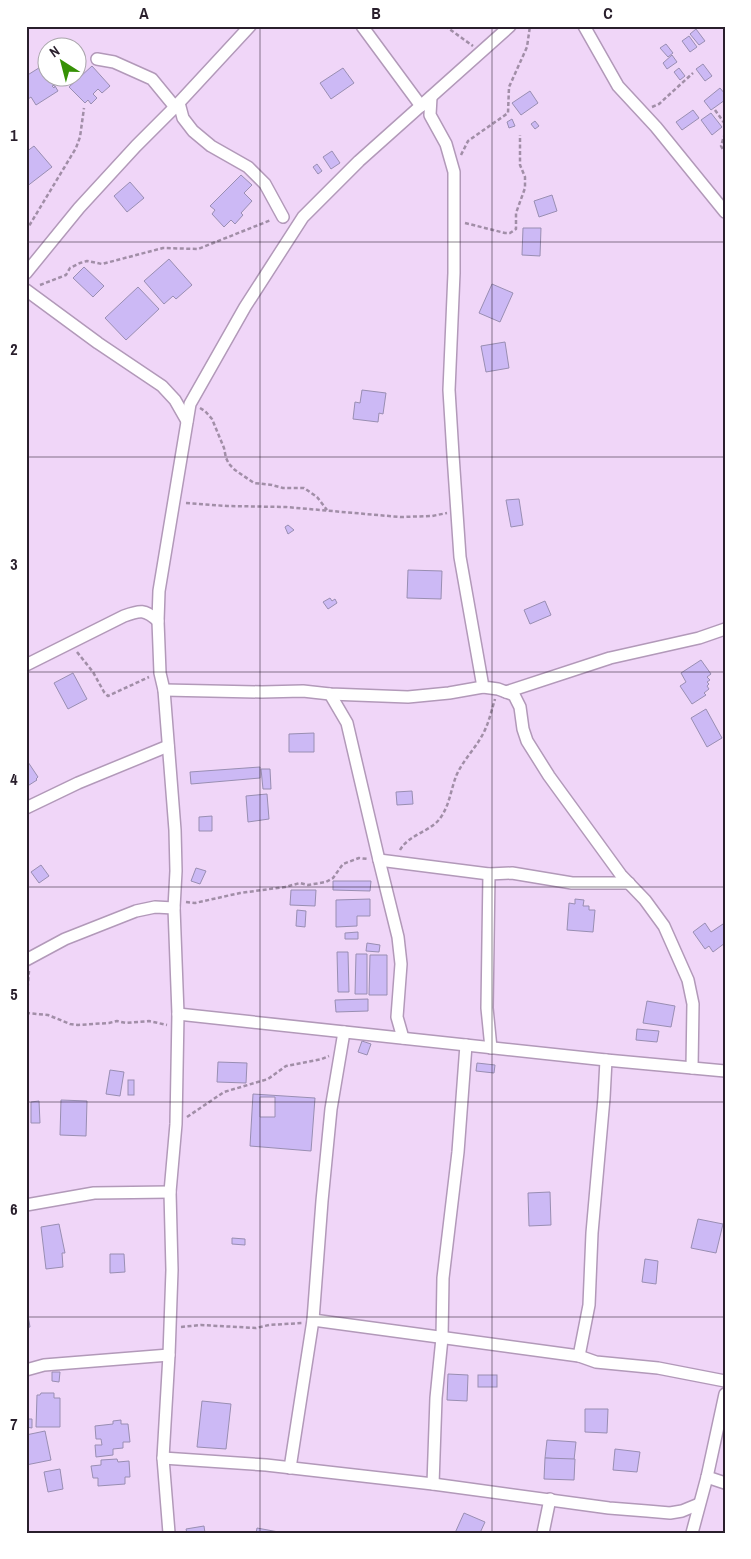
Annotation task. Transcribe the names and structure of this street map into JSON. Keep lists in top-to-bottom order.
{
  "north": "top left",
  "grid": {
    "columns": ["A", "B", "C"],
    "rows": [
      "1",
      "2",
      "3",
      "4",
      "5",
      "6",
      "7"
    ]
  }
}
